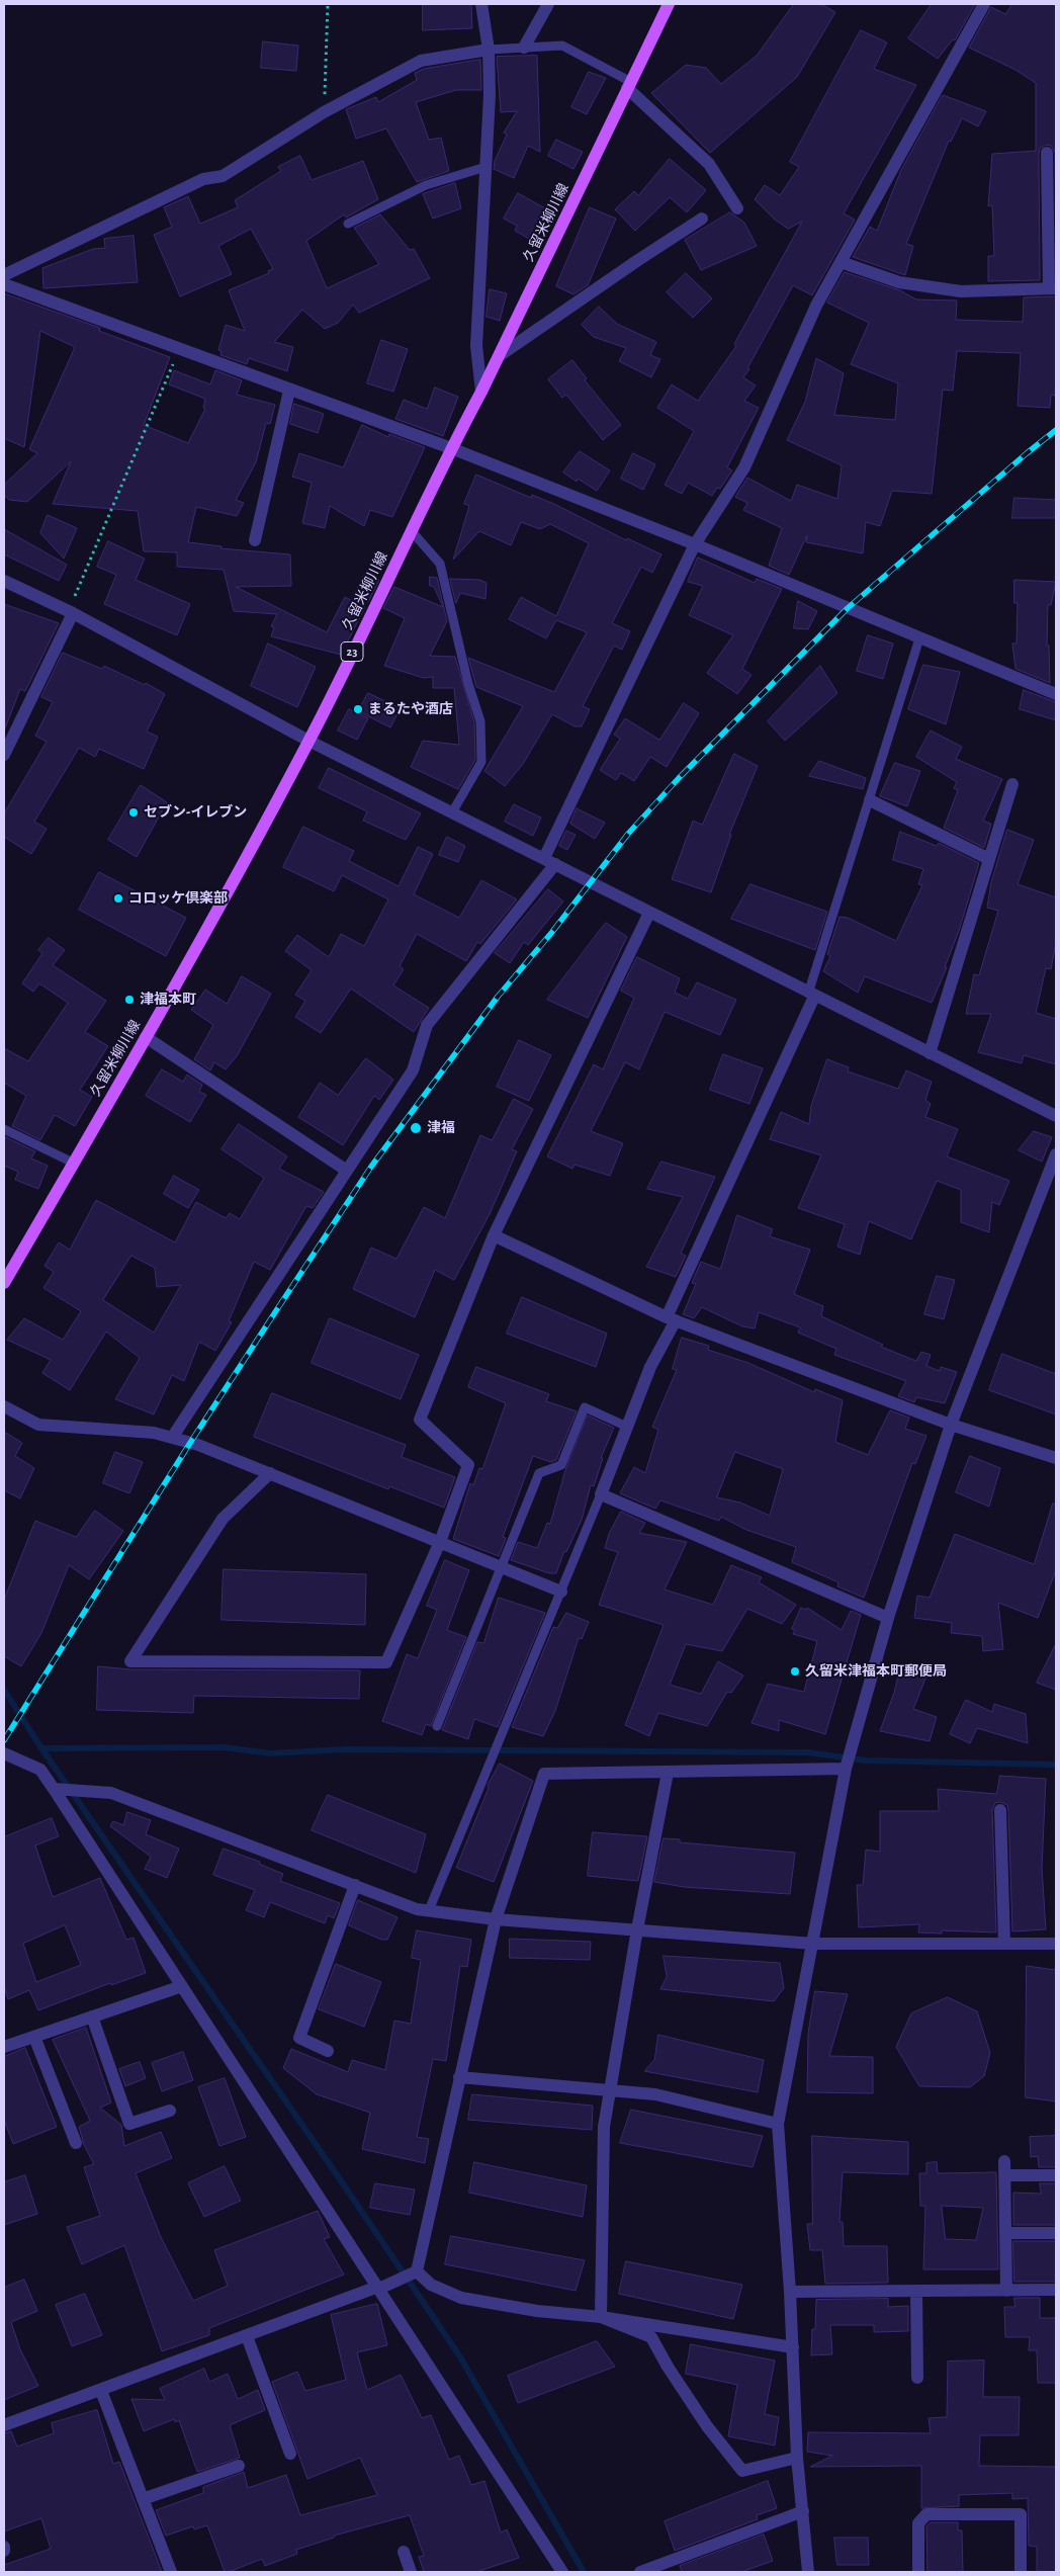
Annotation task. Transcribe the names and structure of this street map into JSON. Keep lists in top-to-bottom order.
{
  "streets": {
    "main road": ["久留米柳川線", "23"]
  },
  "places": [
    "まるたや酒店",
    "セブン-イレブン",
    "コロッケ倶楽部",
    "津福本町",
    "津福",
    "久留米津福本町郵便局"
  ]
}
